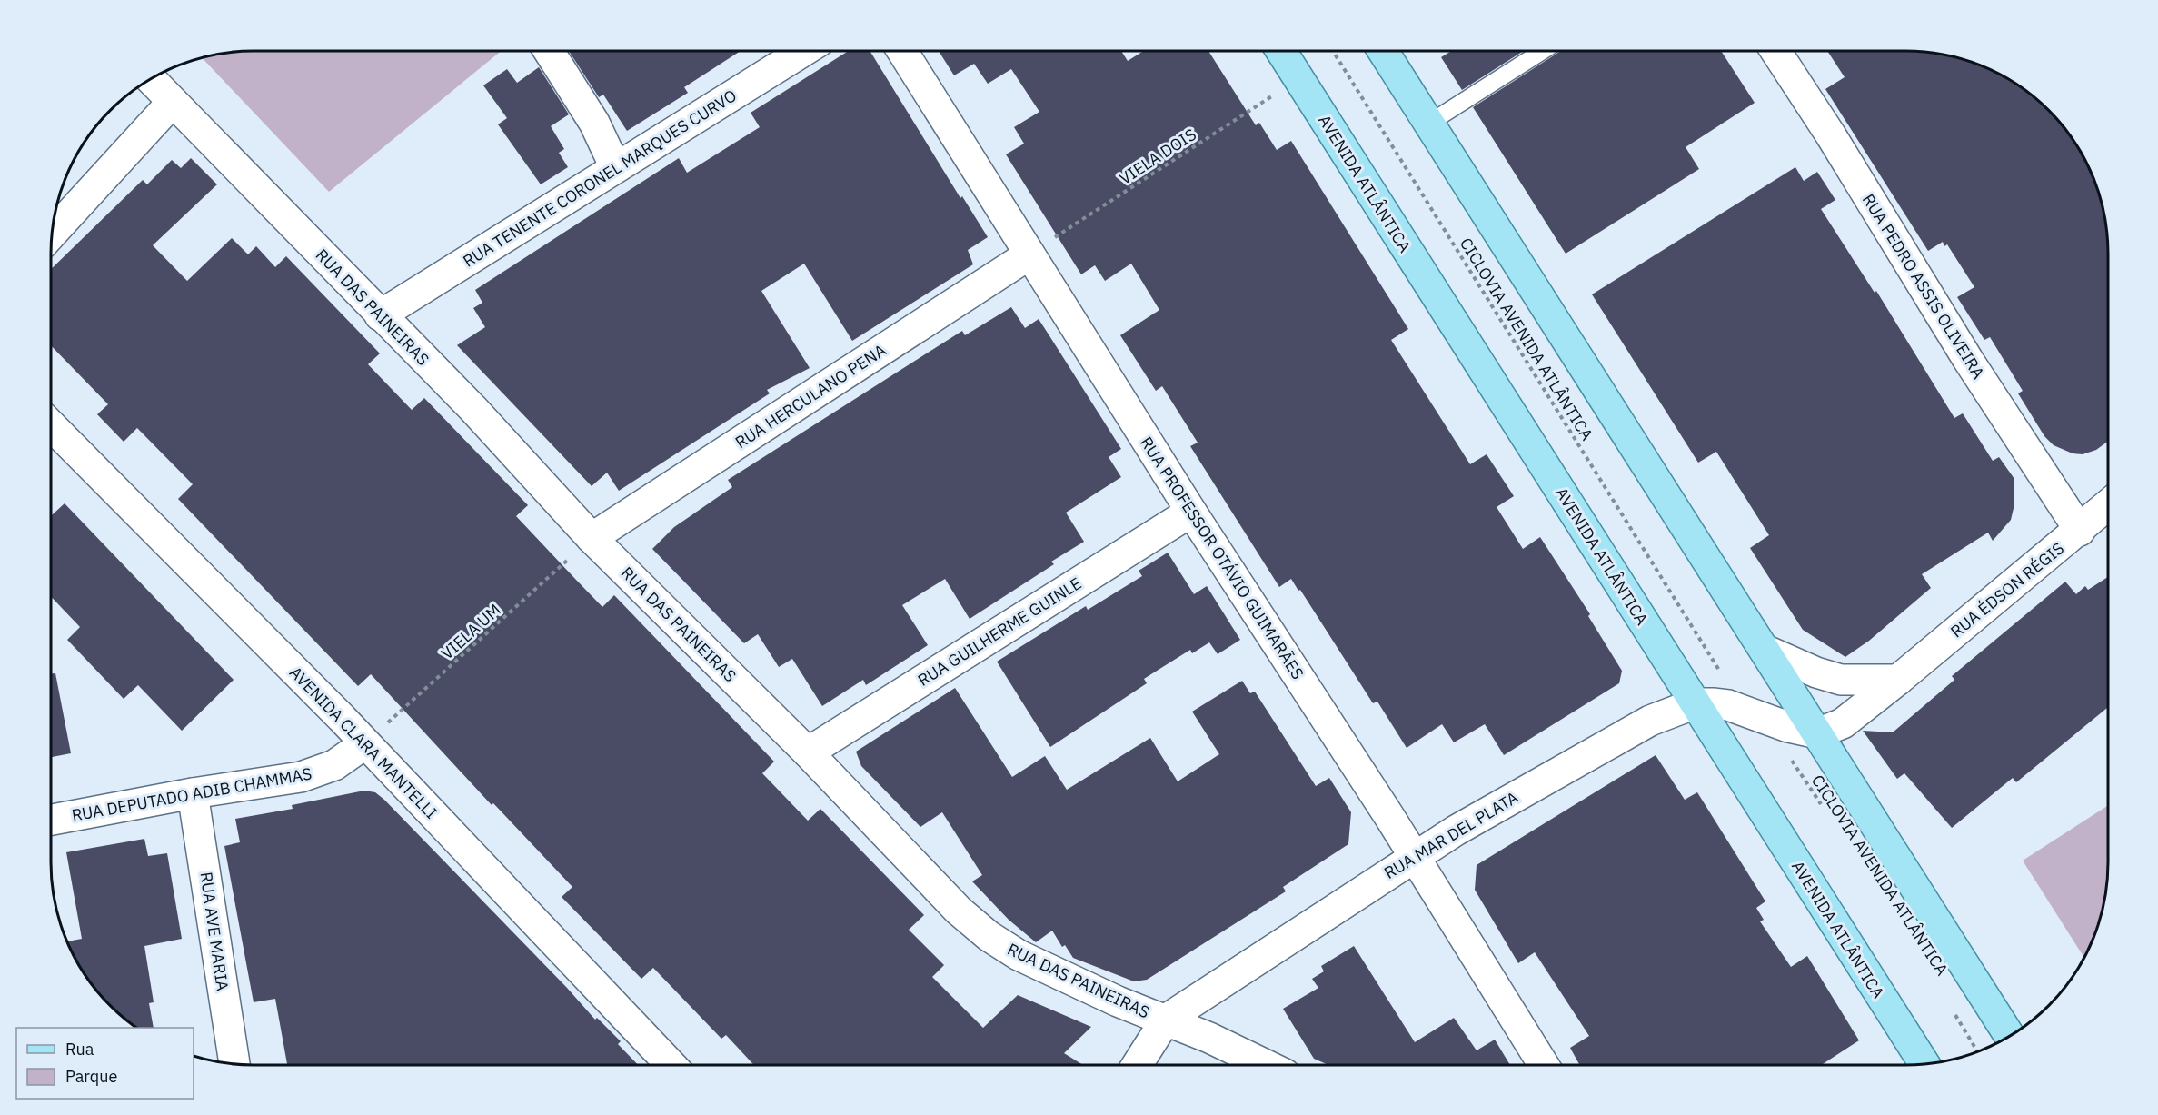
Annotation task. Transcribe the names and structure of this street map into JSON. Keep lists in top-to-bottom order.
{
  "streets": {
    "main road": ["AVENIDA ATLÂNTICA"],
    "street": [
      "RUA TENENTE CORONEL MARQUES CURVO",
      "RUA PEDRO ASSIS OLIVEIRA",
      "RUA DAS PAINEIRAS",
      "RUA HERCULANO PENA",
      "RUA PROFESSOR OTÁVIO GUIMARÃES",
      "RUA ÉDSON RÉGIS",
      "RUA GUILHERME GUINLE",
      "AVENIDA CLARA MANTELLI",
      "RUA DEPUTADO ADIB CHAMMAS",
      "RUA MAR DEL PLATA",
      "RUA AVE MARIA"
    ],
    "path": ["VIELA DOIS", "CICLOVIA AVENIDA ATLÂNTICA", "VIELA UM"]
  },
  "crossings": [
    ["VIELA DOIS", "AVENIDA ATLÂNTICA"],
    ["VIELA DOIS", "RUA HERCULANO PENA"],
    ["VIELA DOIS", "RUA PROFESSOR OTÁVIO GUIMARÃES"],
    ["RUA TENENTE CORONEL MARQUES CURVO", "RUA DAS PAINEIRAS"],
    ["AVENIDA ATLÂNTICA", "RUA MAR DEL PLATA"],
    ["RUA PEDRO ASSIS OLIVEIRA", "RUA ÉDSON RÉGIS"],
    ["RUA DAS PAINEIRAS", "RUA HERCULANO PENA"],
    ["RUA DAS PAINEIRAS", "VIELA UM"],
    ["RUA DAS PAINEIRAS", "RUA GUILHERME GUINLE"],
    ["RUA DAS PAINEIRAS", "RUA MAR DEL PLATA"],
    ["RUA HERCULANO PENA", "RUA PROFESSOR OTÁVIO GUIMARÃES"],
    ["RUA HERCULANO PENA", "VIELA UM"],
    ["RUA PROFESSOR OTÁVIO GUIMARÃES", "RUA GUILHERME GUINLE"],
    ["RUA PROFESSOR OTÁVIO GUIMARÃES", "RUA MAR DEL PLATA"],
    ["RUA ÉDSON RÉGIS", "RUA MAR DEL PLATA"],
    ["VIELA UM", "AVENIDA CLARA MANTELLI"],
    ["VIELA UM", "RUA DEPUTADO ADIB CHAMMAS"],
    ["AVENIDA CLARA MANTELLI", "RUA DEPUTADO ADIB CHAMMAS"],
    ["RUA DEPUTADO ADIB CHAMMAS", "RUA AVE MARIA"]
  ],
  "legend": ["Rua", "Parque"]
}
